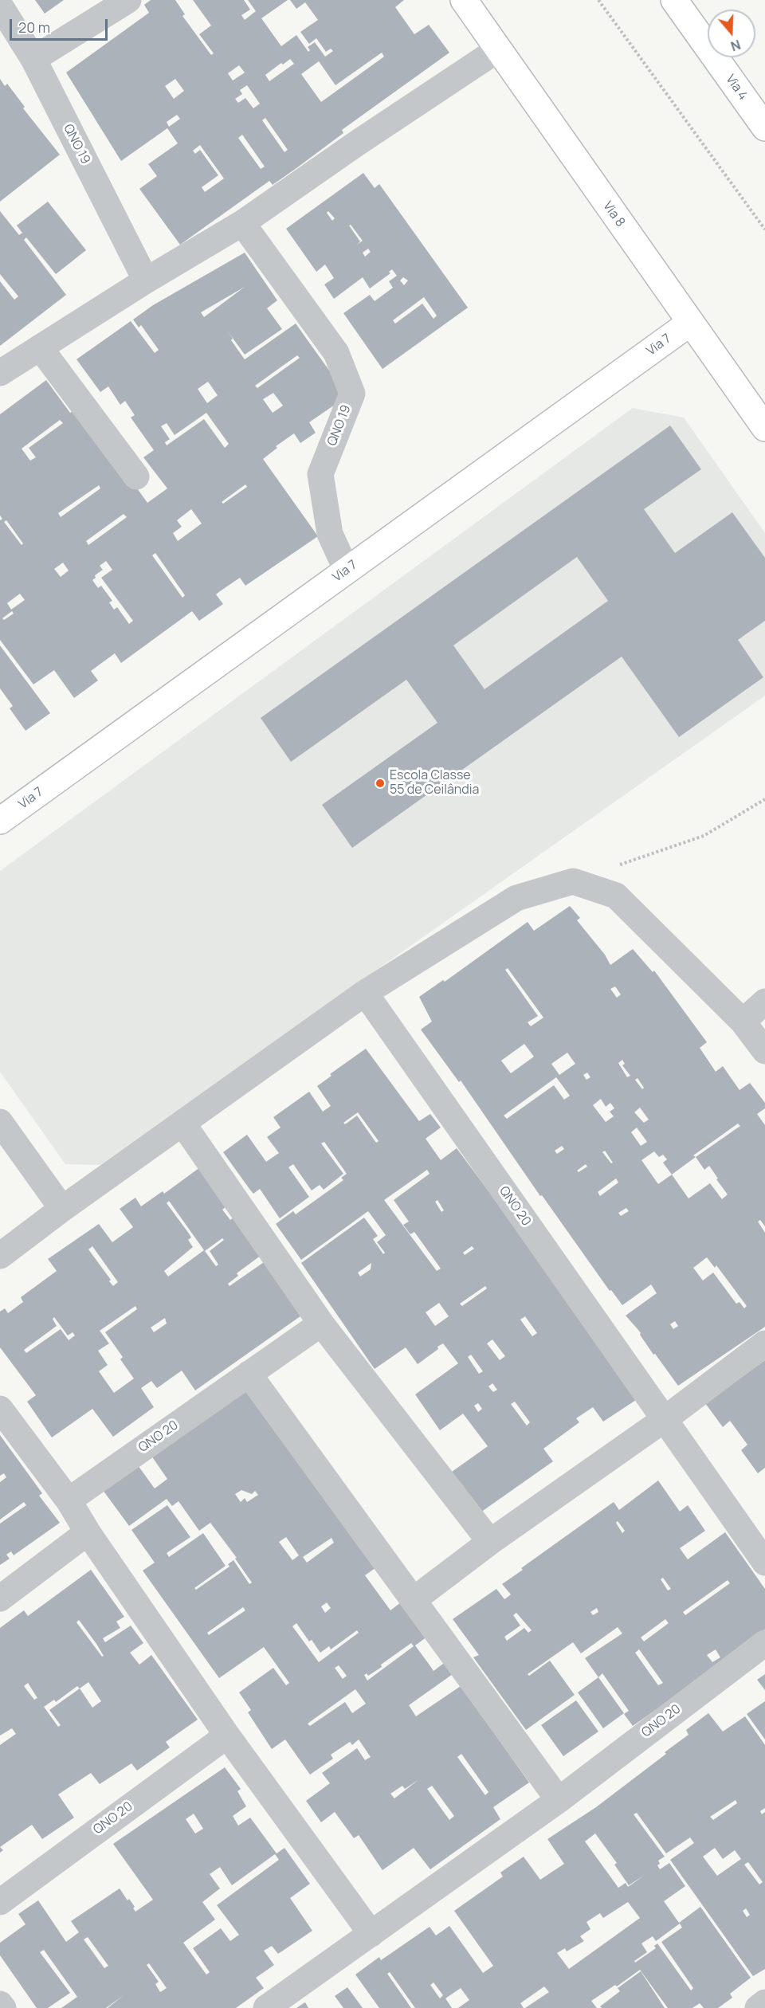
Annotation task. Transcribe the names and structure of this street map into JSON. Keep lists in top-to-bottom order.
{
  "streets": {
    "main road": ["Via 4", "Via 8", "Via 7"],
    "street": ["QNO 19", "QNO 20"]
  },
  "crossings": [
    ["QNO 19", "Via 7"],
    ["Via 8", "Via 7"]
  ],
  "places": ["Escola Classe 55 de Ceilândia"],
  "scale_bar": "20 m",
  "north": "bottom"
}
